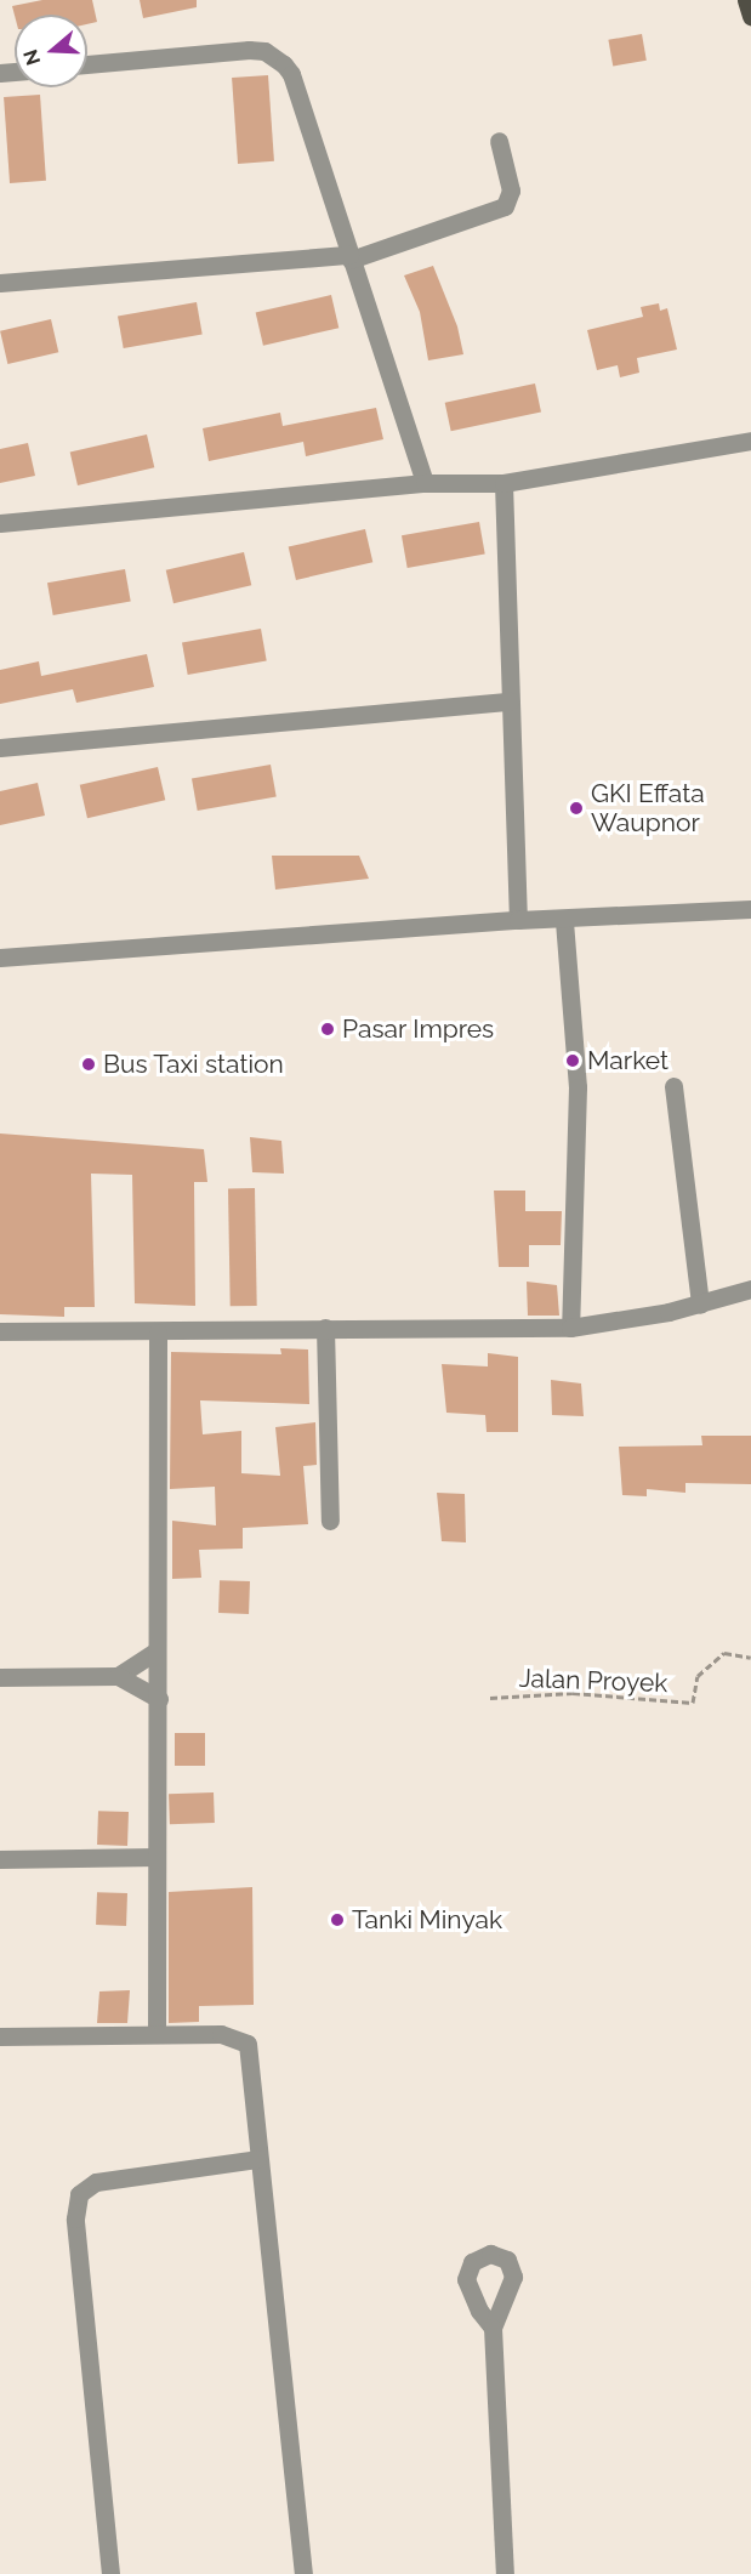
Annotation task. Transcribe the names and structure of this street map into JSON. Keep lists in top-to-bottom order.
{
  "streets": {
    "path": ["Jalan Proyek"]
  },
  "places": [
    "GKI Effata Waupnor",
    "Pasar Impres",
    "Market",
    "Bus Taxi station",
    "Tanki Minyak"
  ],
  "north": "left"
}
